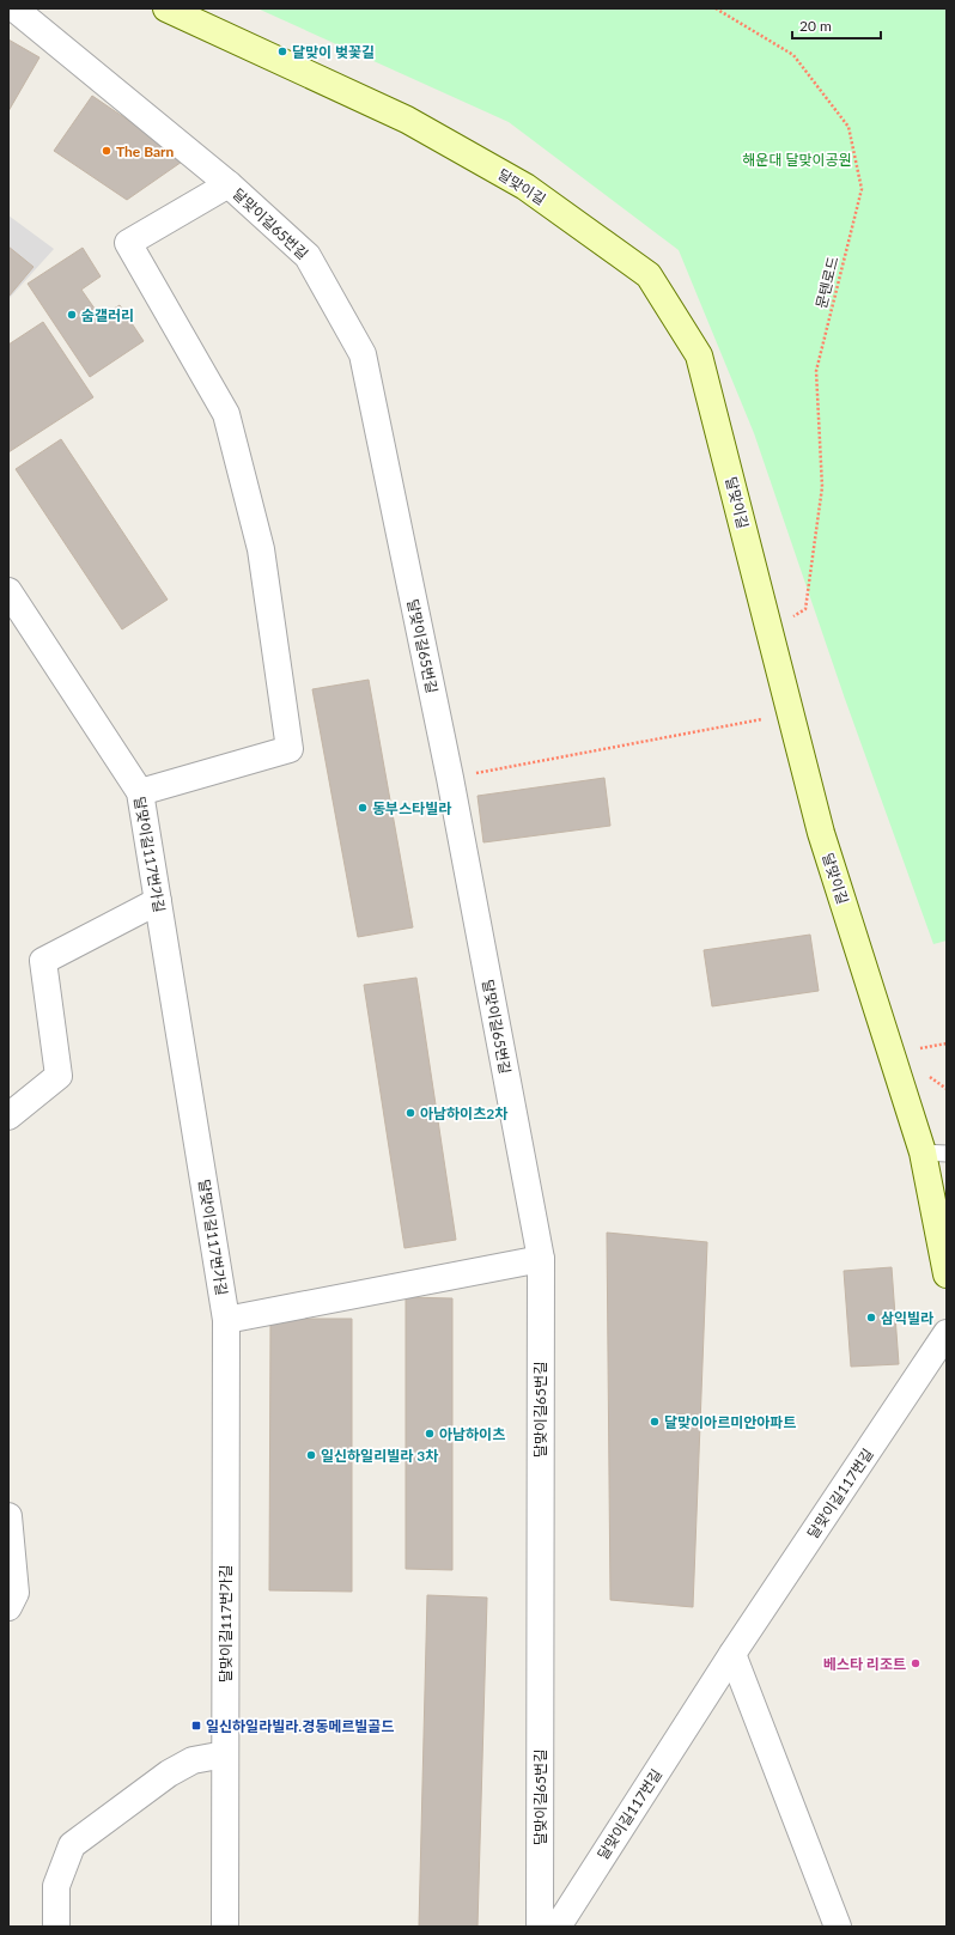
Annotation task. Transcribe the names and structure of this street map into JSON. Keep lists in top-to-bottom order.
{
  "streets": {
    "street": [
      "달맞이길",
      "달맞이길65번길",
      "달맞이길117번가길",
      "달맞이길117번길"
    ],
    "path": ["문텐로드"]
  },
  "crossings": [
    ["달맞이길65번길", "달맞이길117번가길"]
  ],
  "parks": ["해운대 달맞이공원"],
  "places": {
    "other": [
      "달맞이 벚꽃길",
      "The Barn",
      "숨갤러리",
      "동부스타빌라",
      "아남하이츠2차",
      "삼익빌라",
      "달맞이아르미안아파트",
      "아남하이츠",
      "일신하일리빌라 3차",
      "베스타 리조트"
    ],
    "transit": ["일신하일라빌라.경동메르빌골드"]
  },
  "scale_bar": "20 m"
}
